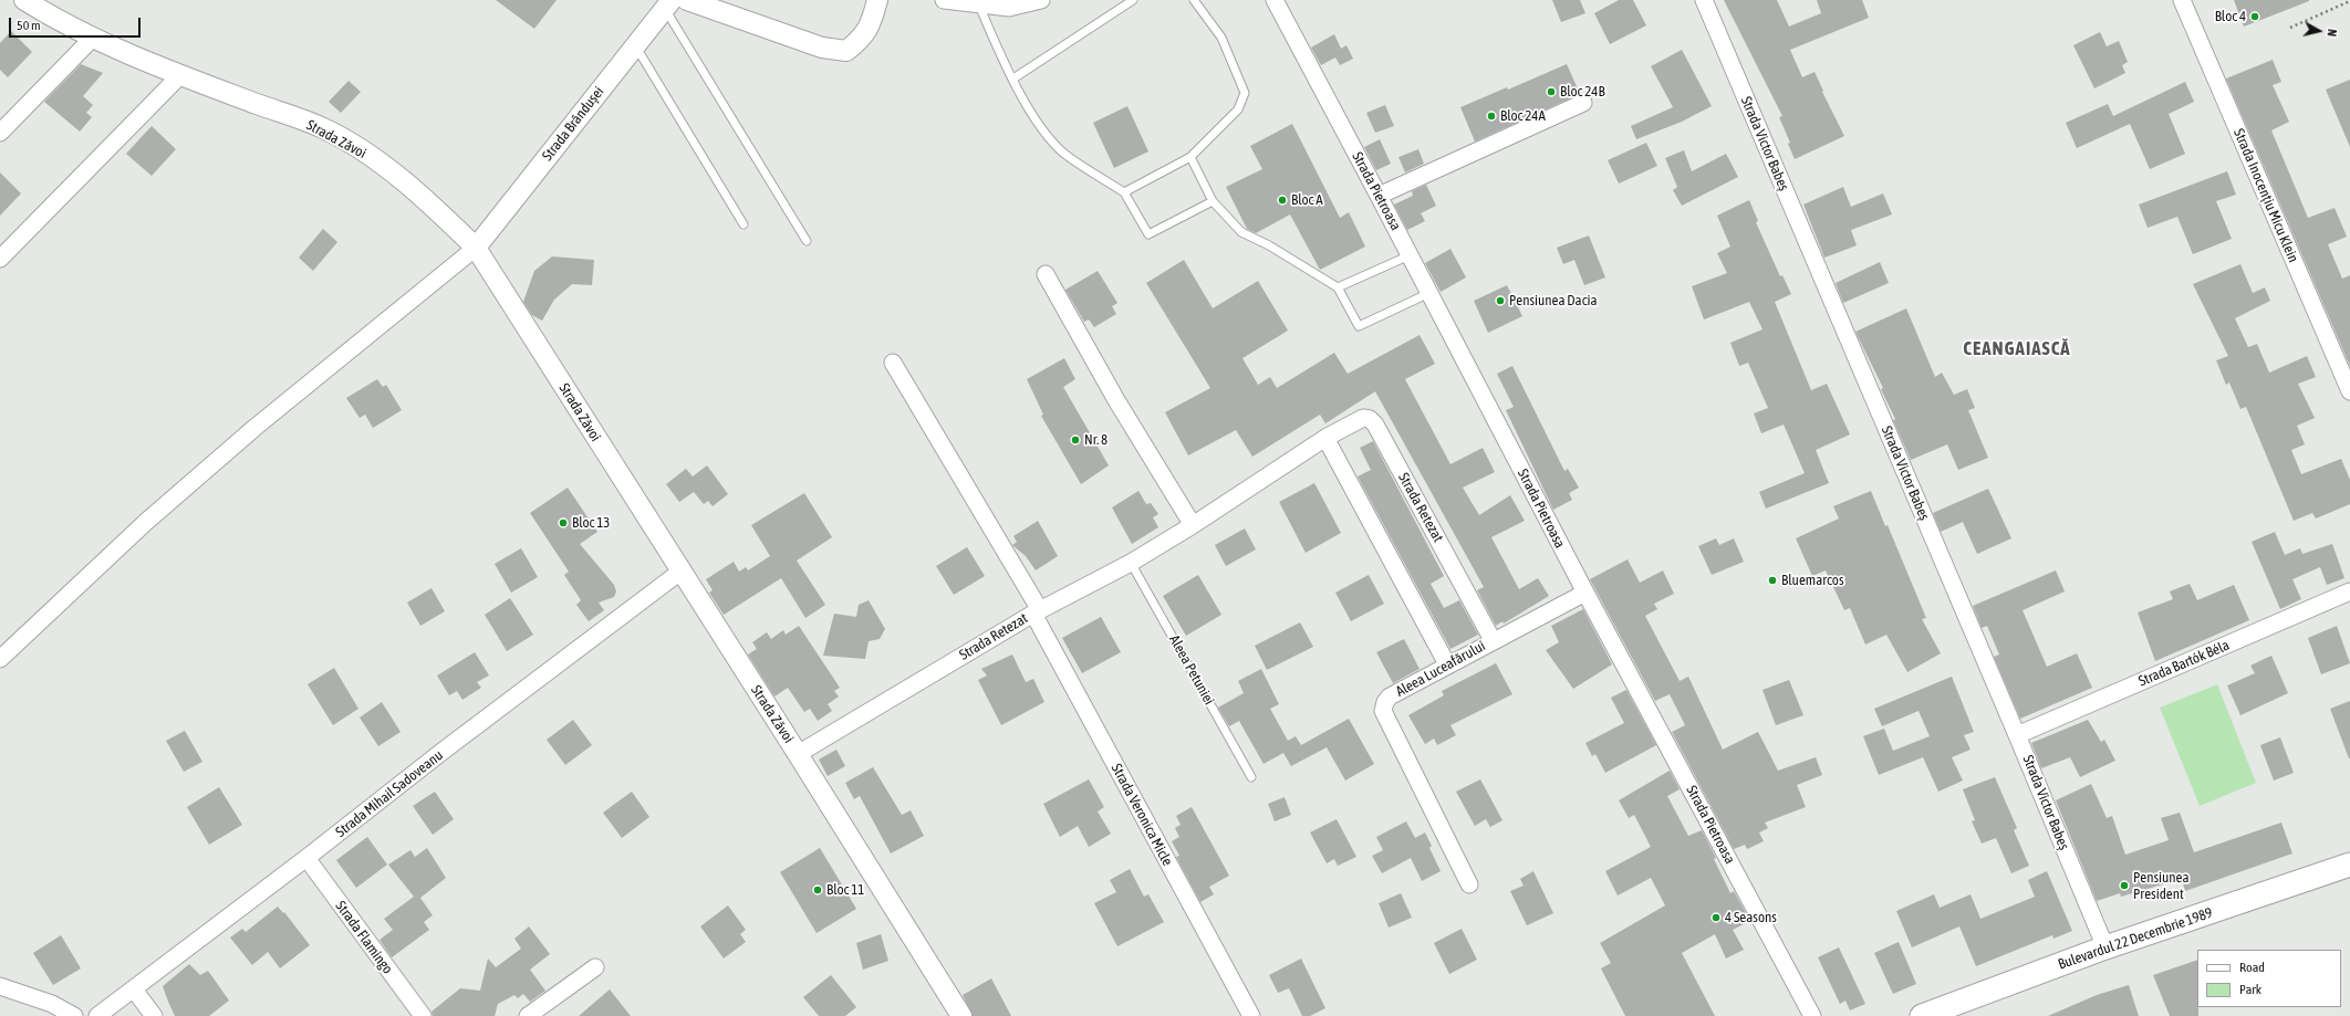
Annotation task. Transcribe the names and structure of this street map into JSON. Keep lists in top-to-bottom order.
{
  "streets": {
    "main road": ["Bulevardul 22 Decembrie 1989"],
    "street": [
      "Strada Brândușei",
      "Strada Zăvoi",
      "Strada Victor Babeș",
      "Strada Pietroasa",
      "Strada Inocențiu Micu Klein",
      "Strada Retezat",
      "Strada Bartók Béla",
      "Aleea Luceafărului",
      "Strada Mihail Sadoveanu",
      "Strada Veronica Micle",
      "Strada Flamingo"
    ],
    "lane": ["Aleea Petuniei"]
  },
  "crossings": [
    ["Strada Brândușei", "Strada Zăvoi"],
    ["Strada Zăvoi", "Strada Retezat"],
    ["Strada Zăvoi", "Strada Mihail Sadoveanu"],
    ["Strada Victor Babeș", "Strada Bartók Béla"],
    ["Strada Victor Babeș", "Bulevardul 22 Decembrie 1989"],
    ["Strada Pietroasa", "Aleea Luceafărului"],
    ["Strada Retezat", "Aleea Luceafărului"],
    ["Strada Retezat", "Aleea Petuniei"],
    ["Strada Retezat", "Strada Veronica Micle"],
    ["Strada Mihail Sadoveanu", "Strada Flamingo"]
  ],
  "districts": ["CEANGAIASCĂ"],
  "places": [
    "Bloc 4",
    "Bloc 24B",
    "Bloc 24A",
    "Bloc A",
    "Pensiunea Dacia",
    "Nr. 8",
    "Bloc 13",
    "Bluemarcos",
    "Pensiunea President",
    "Bloc 11",
    "4 Seasons"
  ],
  "legend": ["Road", "Park"],
  "scale_bar": "50 m",
  "north": "right"
}
